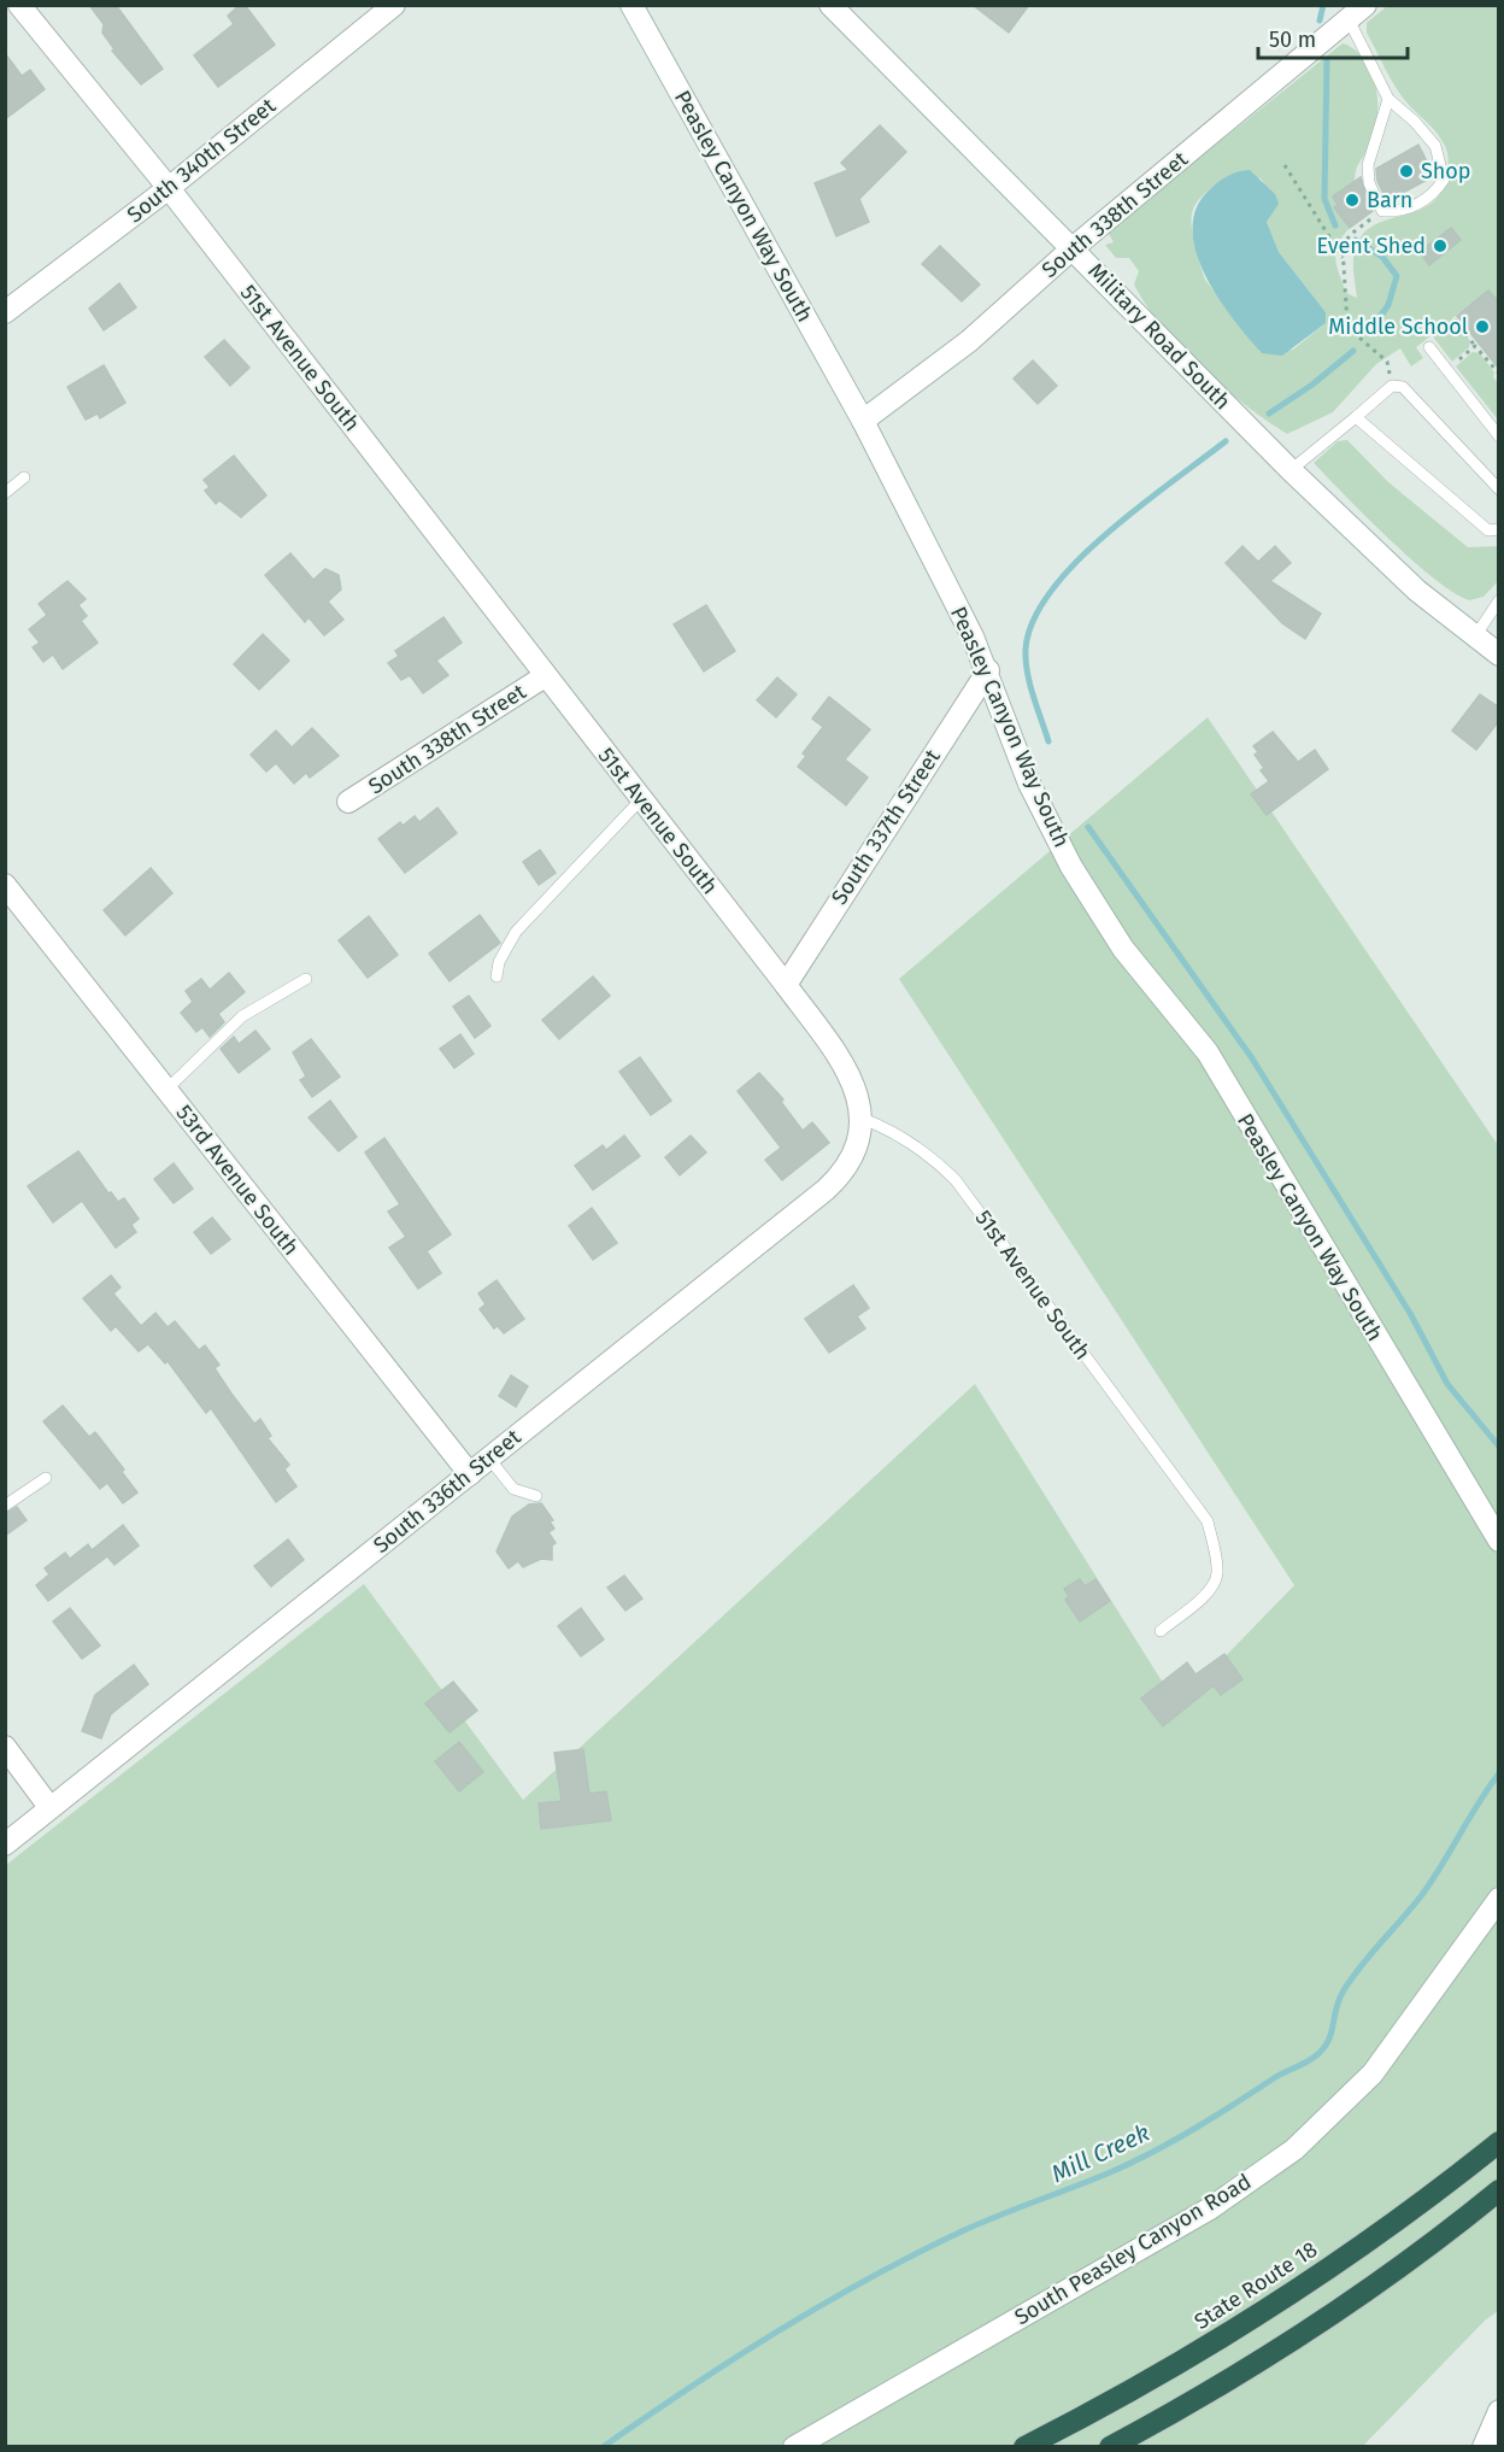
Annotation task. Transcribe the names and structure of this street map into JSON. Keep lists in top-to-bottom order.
{
  "streets": {
    "highway": ["State Route 18"],
    "street": [
      "South 340th Street",
      "Peasley Canyon Way South",
      "South 338th Street",
      "Military Road South",
      "51st Avenue South",
      "South 337th Street",
      "53rd Avenue South",
      "South 336th Street",
      "South Peasley Canyon Road"
    ]
  },
  "crossings": [
    ["South 340th Street", "51st Avenue South"],
    ["Peasley Canyon Way South", "South 338th Street"],
    ["Peasley Canyon Way South", "South 337th Street"],
    ["South 338th Street", "Military Road South"],
    ["South 338th Street", "51st Avenue South"],
    ["51st Avenue South", "South 337th Street"],
    ["51st Avenue South", "South 336th Street"],
    ["53rd Avenue South", "South 336th Street"]
  ],
  "water": ["Mill Creek"],
  "places": [
    "Shop",
    "Barn",
    "Event Shed",
    "Middle School"
  ],
  "scale_bar": "50 m"
}
